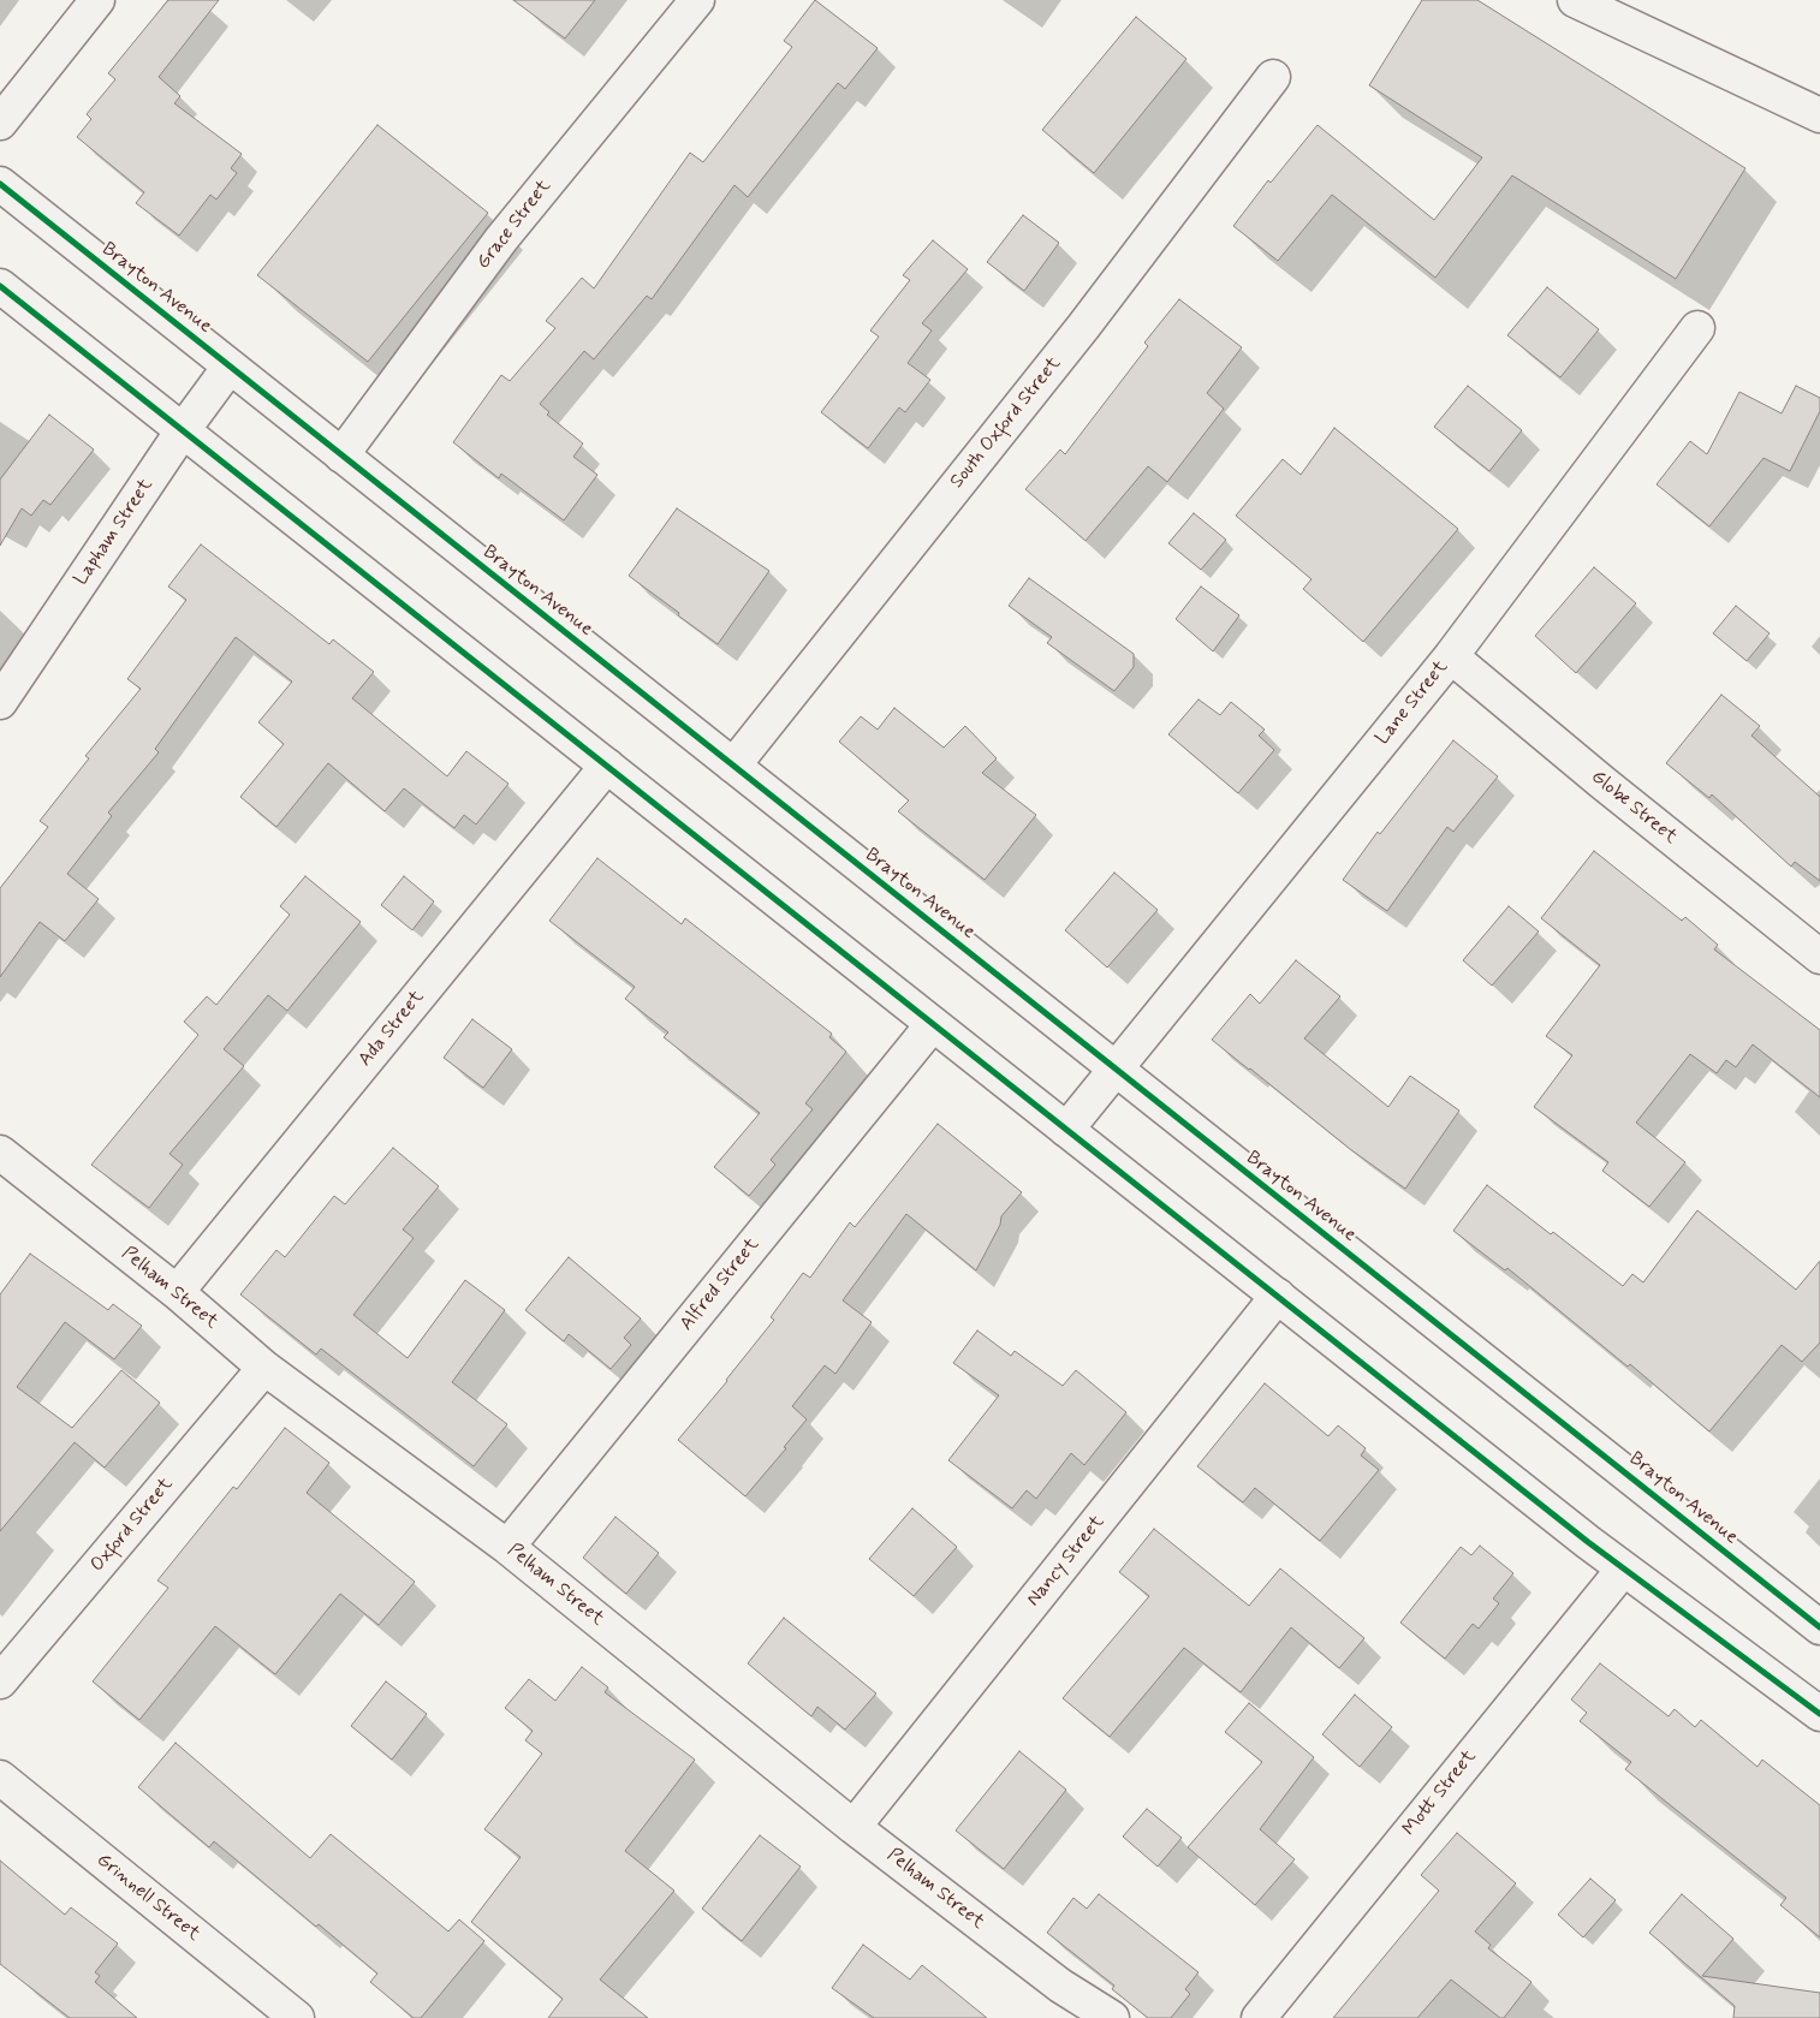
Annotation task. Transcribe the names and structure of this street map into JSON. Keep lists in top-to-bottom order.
{
  "streets": {
    "street": [
      "Grace Street",
      "Brayton Avenue",
      "South Oxford Street",
      "Lapham Street",
      "Lane Street",
      "Globe Street",
      "Ada Street",
      "Alfred Street",
      "Pelham Street",
      "Oxford Street",
      "Nancy Street",
      "Mott Street",
      "Grinnell Street"
    ]
  },
  "crossings": [
    ["Grace Street", "Brayton Avenue"],
    ["Brayton Avenue", "South Oxford Street"],
    ["Brayton Avenue", "Lapham Street"],
    ["Brayton Avenue", "Lane Street"],
    ["Lane Street", "Globe Street"],
    ["Ada Street", "Pelham Street"],
    ["Alfred Street", "Pelham Street"],
    ["Pelham Street", "Oxford Street"],
    ["Pelham Street", "Nancy Street"]
  ]
}
